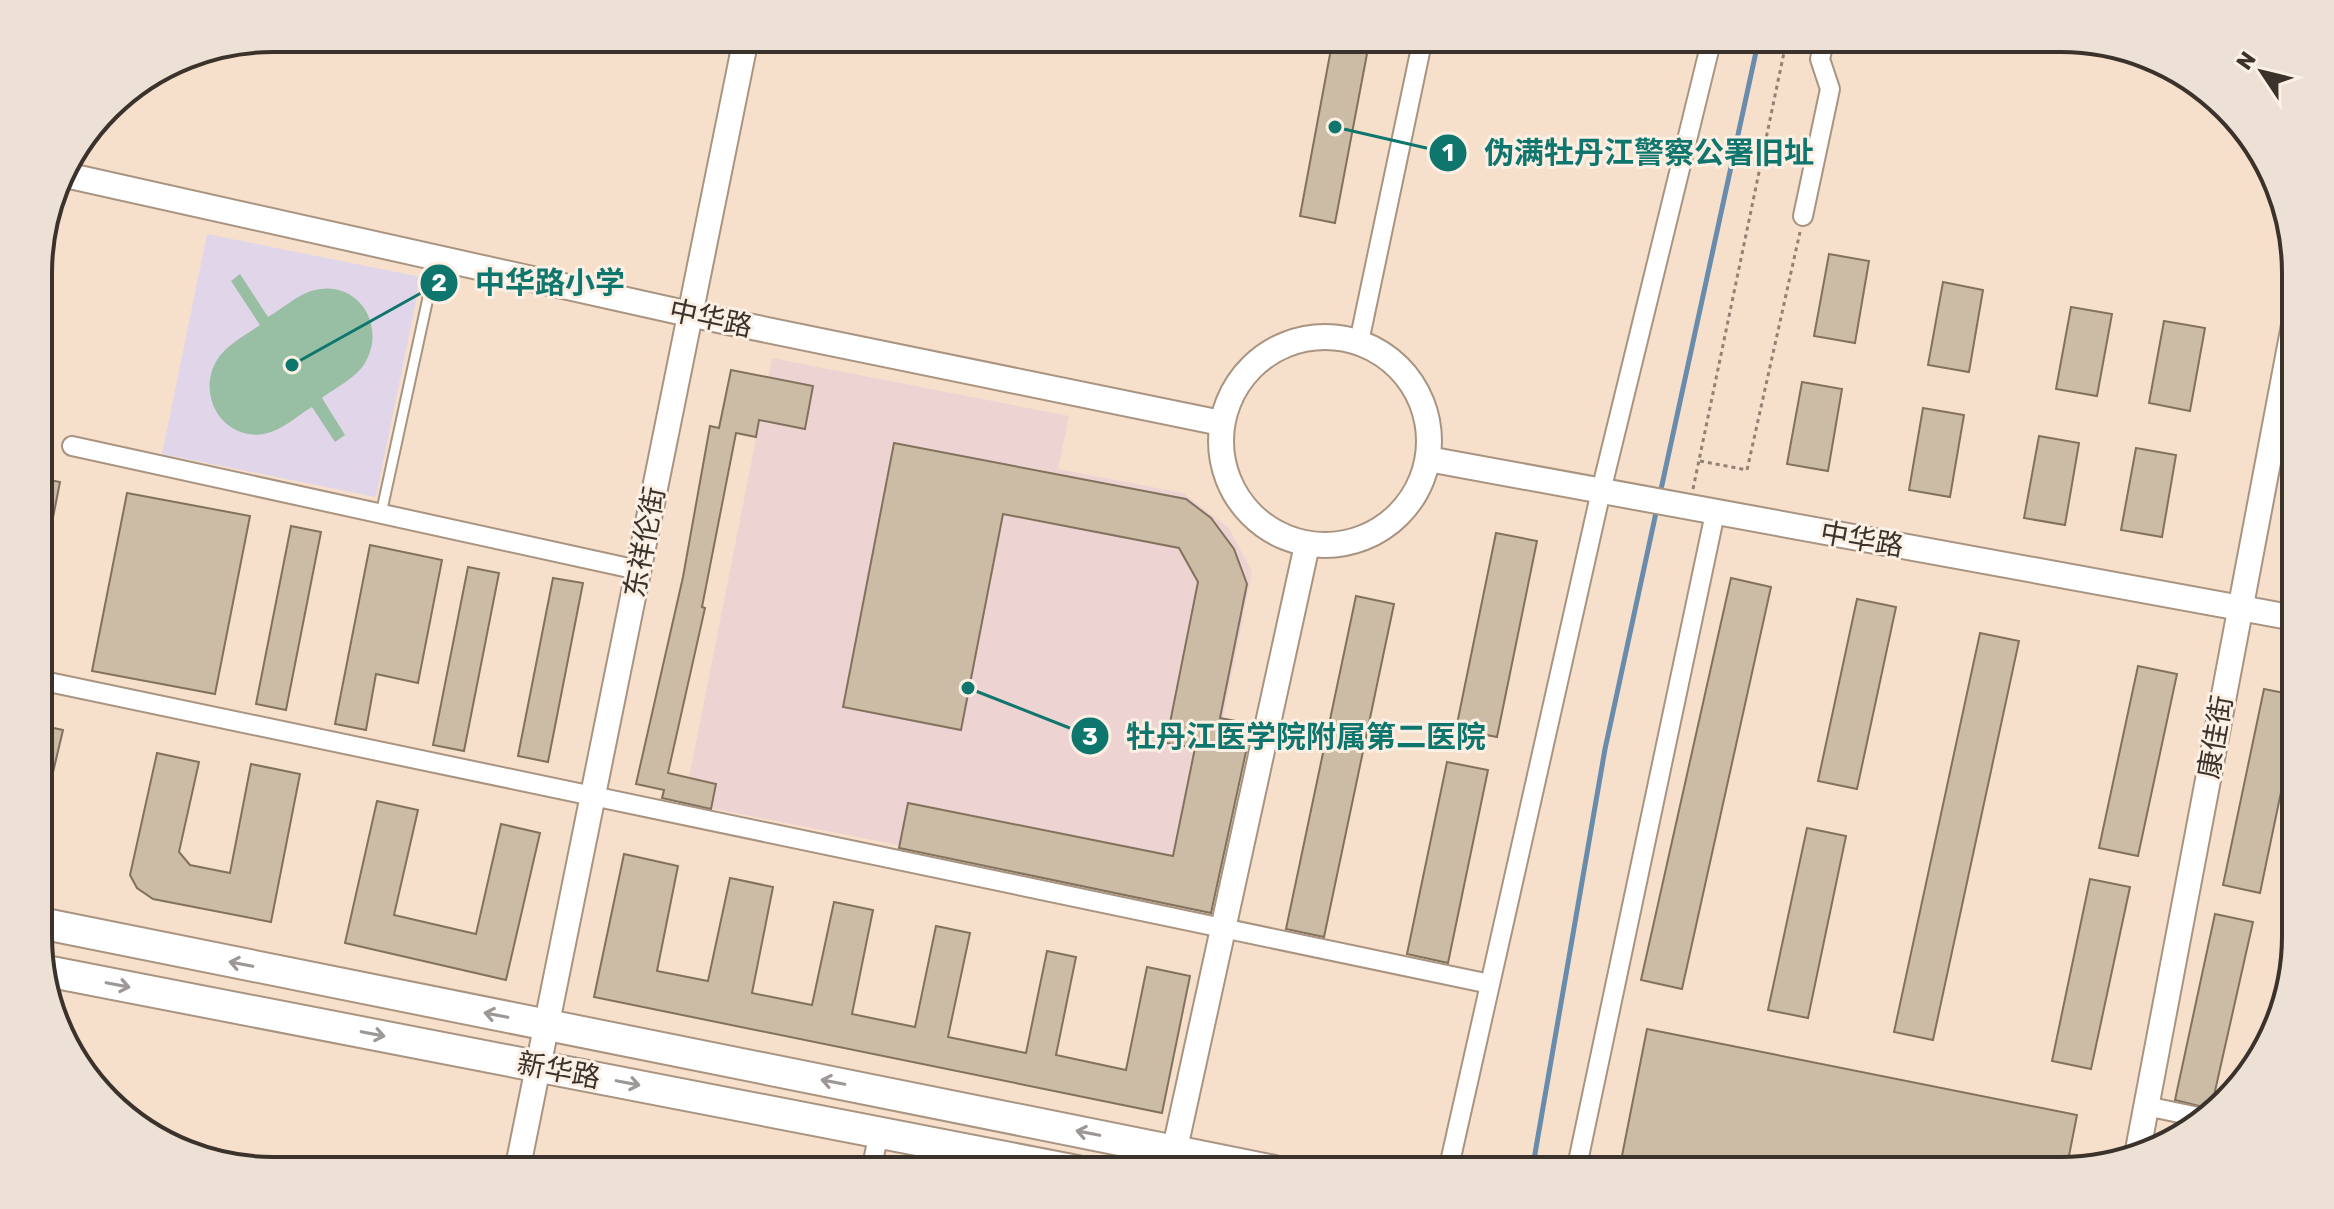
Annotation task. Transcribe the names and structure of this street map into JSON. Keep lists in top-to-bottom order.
{
  "streets": {
    "main road": ["新华路"],
    "street": ["中华路", "东祥伦街", "康佳街"]
  },
  "crossings": [
    ["中华路", "东祥伦街"],
    ["中华路", "康佳街"],
    ["东祥伦街", "新华路"]
  ],
  "places": ["伪满牡丹江警察公署旧址", "中华路小学", "牡丹江医学院附属第二医院"],
  "north": "top left"
}
